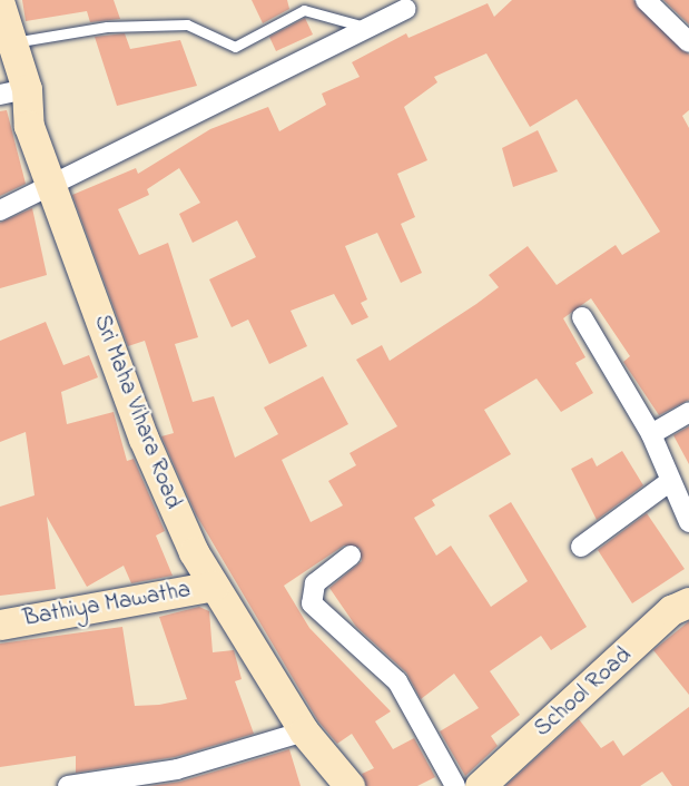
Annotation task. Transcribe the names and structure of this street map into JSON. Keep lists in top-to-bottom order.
{
  "streets": {
    "street": ["Sri Maha Vihara Road", "Bathiya Mawatha", "School Road"]
  },
  "crossings": [
    ["Sri Maha Vihara Road", "Bathiya Mawatha"]
  ]
}
